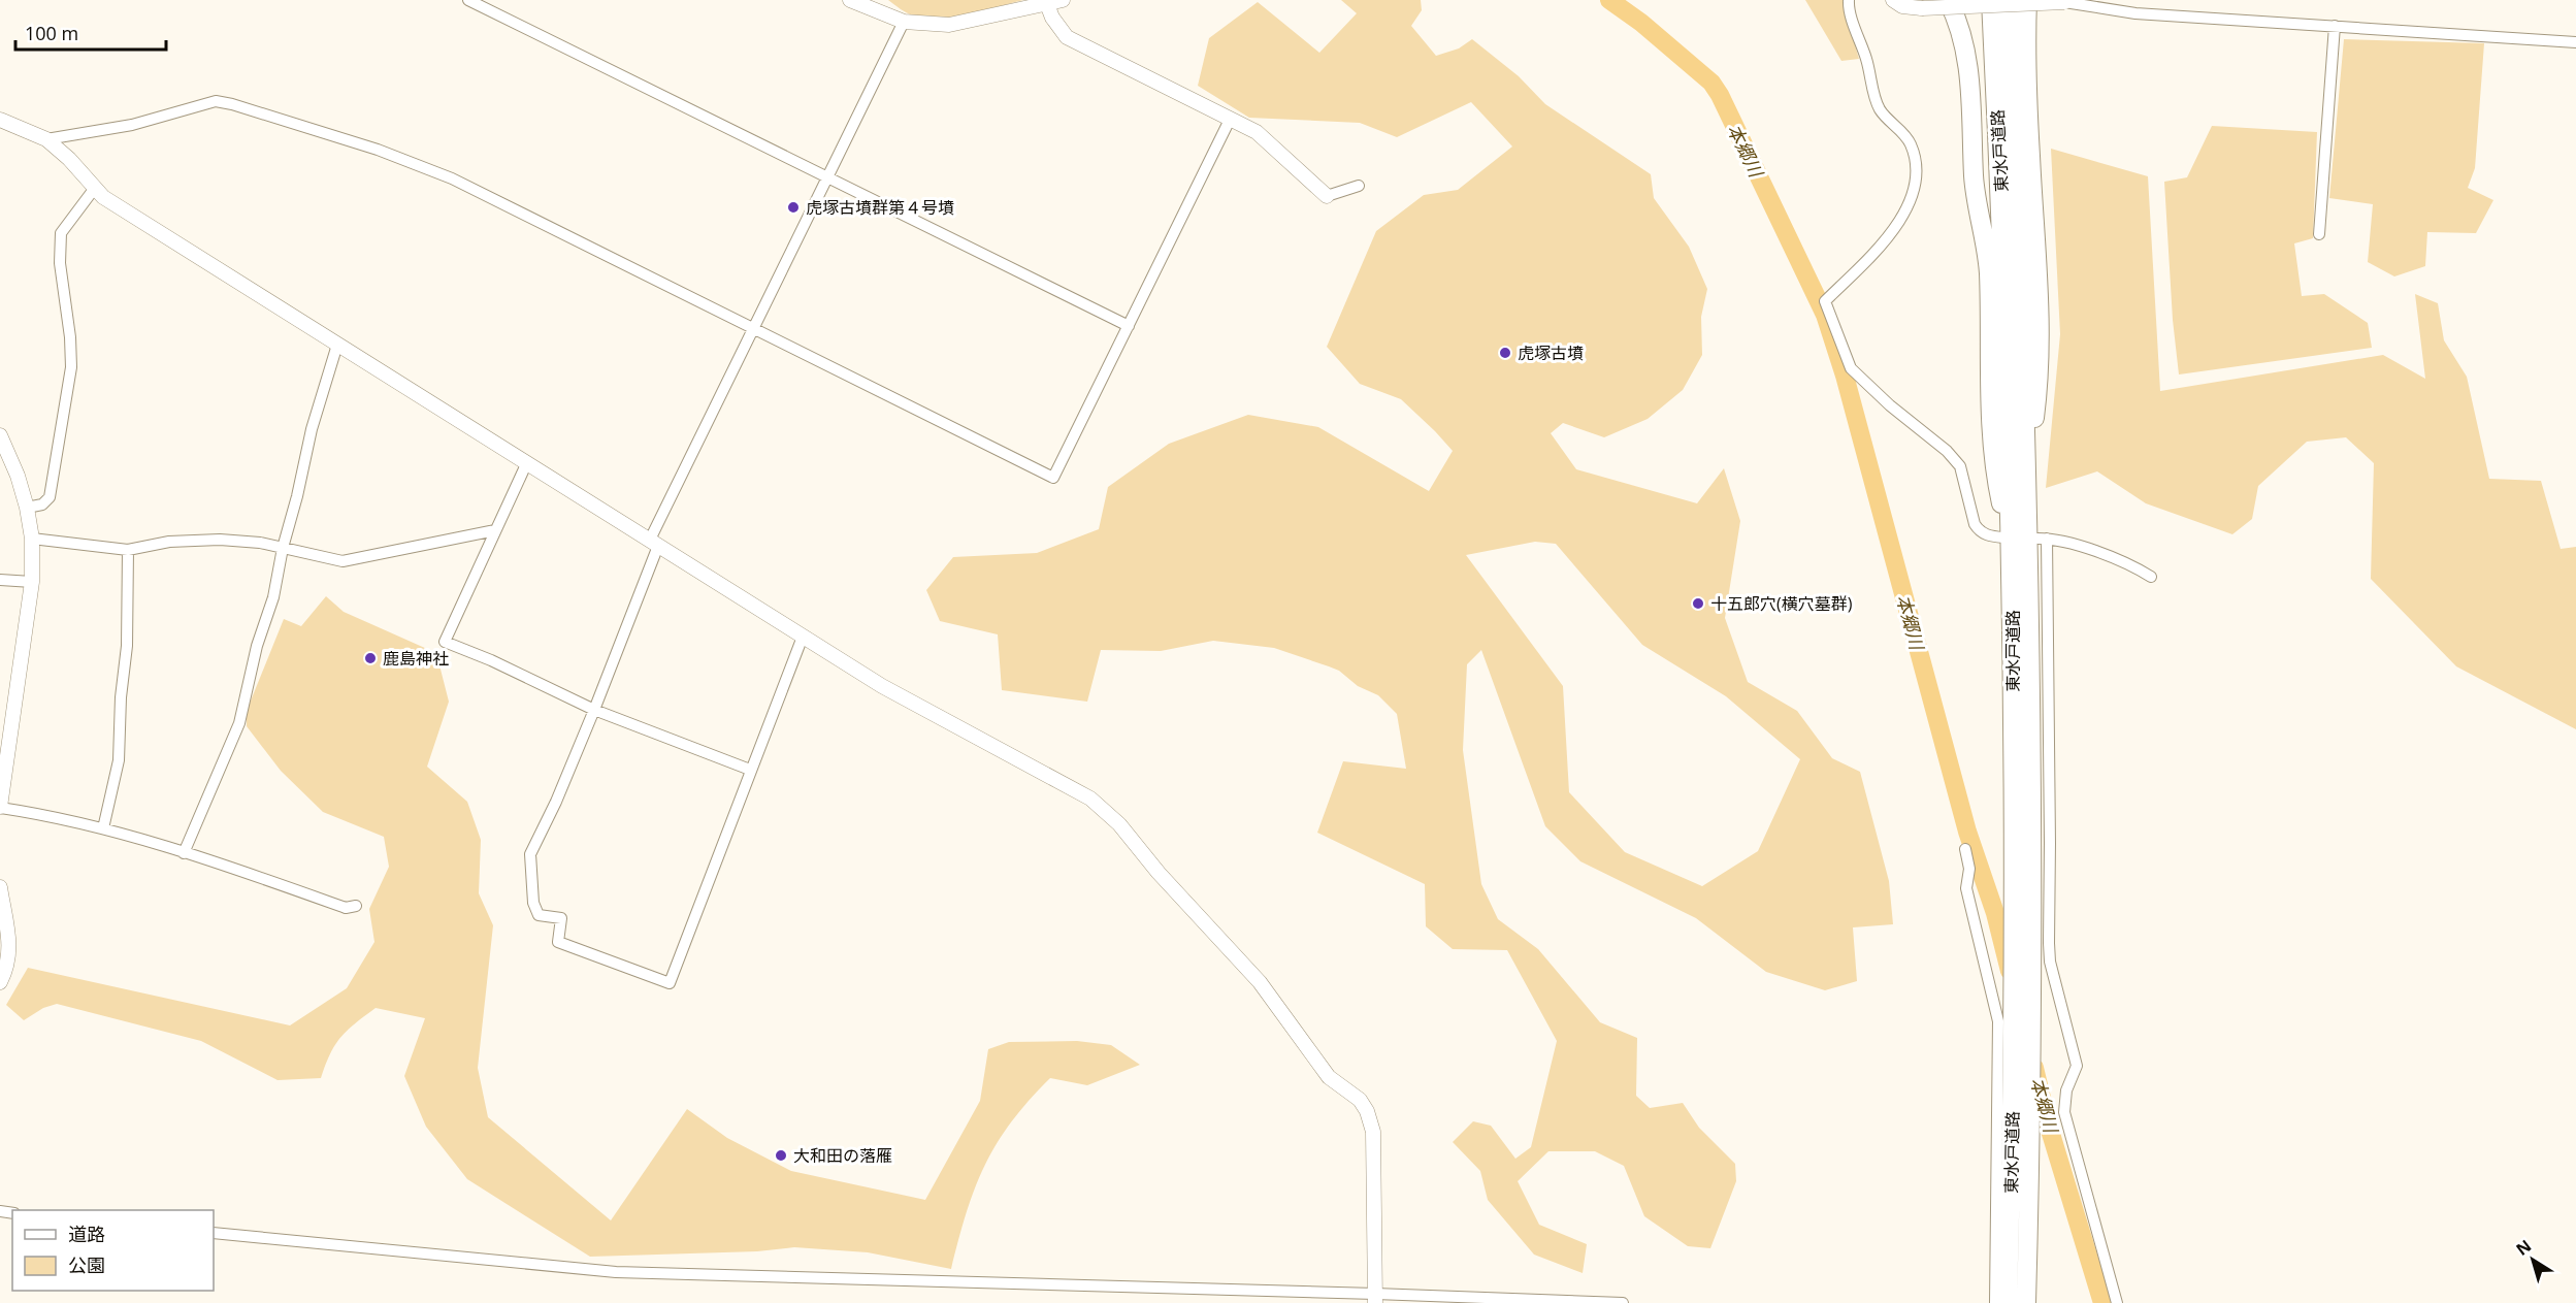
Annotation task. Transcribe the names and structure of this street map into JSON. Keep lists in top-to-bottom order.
{
  "streets": {
    "highway": ["東水戸道路"]
  },
  "water": ["本郷川"],
  "places": [
    "虎塚古墳群第４号墳",
    "虎塚古墳",
    "十五郎穴(横穴墓群)",
    "鹿島神社",
    "大和田の落雁"
  ],
  "legend": ["道路", "公園"],
  "scale_bar": "100 m",
  "north": "top left"
}
